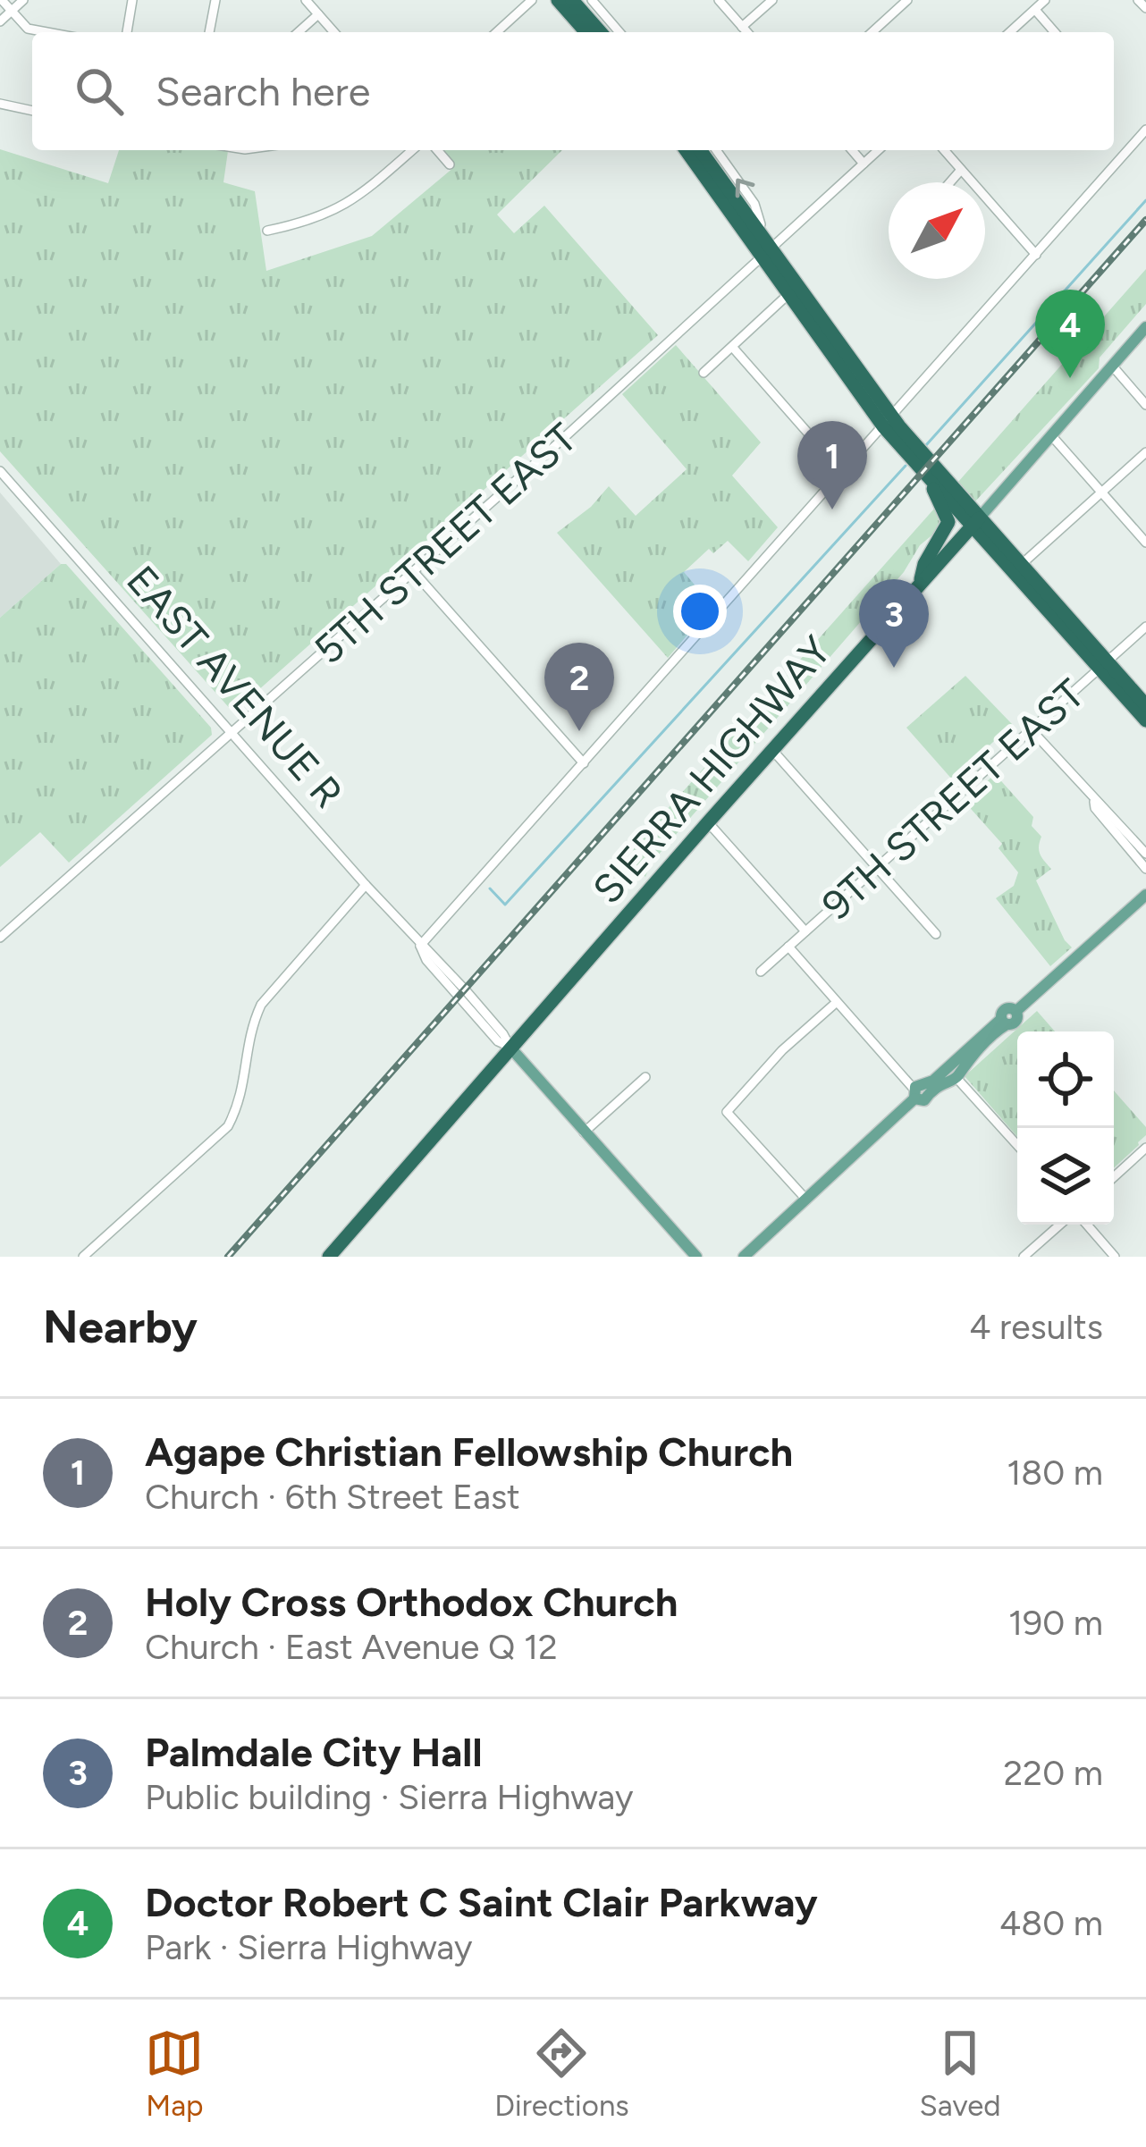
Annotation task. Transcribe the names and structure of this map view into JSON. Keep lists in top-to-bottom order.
{
  "streets": {
    "highway": ["SIERRA HIGHWAY"],
    "main road": ["EAST AVENUE R"],
    "street": ["5TH STREET EAST", "9TH STREET EAST"]
  },
  "crossings": [
    ["5TH STREET EAST", "EAST AVENUE R"],
    ["EAST AVENUE R", "SIERRA HIGHWAY"]
  ],
  "north": "top right",
  "page": {
    "search": "Search here",
    "pins": [
      "4",
      "1",
      "3",
      "2"
    ],
    "heading": ["Nearby", "4 results"],
    "list": [
      {
        "mark": "1",
        "name": "Agape Christian Fellowship Church",
        "note": "Church · 6th Street East",
        "value": "180 m"
      },
      {
        "mark": "2",
        "name": "Holy Cross Orthodox Church",
        "note": "Church · East Avenue Q 12",
        "value": "190 m"
      },
      {
        "mark": "3",
        "name": "Palmdale City Hall",
        "note": "Public building · Sierra Highway",
        "value": "220 m"
      },
      {
        "mark": "4",
        "name": "Doctor Robert C Saint Clair Parkway",
        "note": "Park · Sierra Highway",
        "value": "480 m"
      }
    ],
    "nav": ["Map", "Directions", "Saved"]
  }
}
